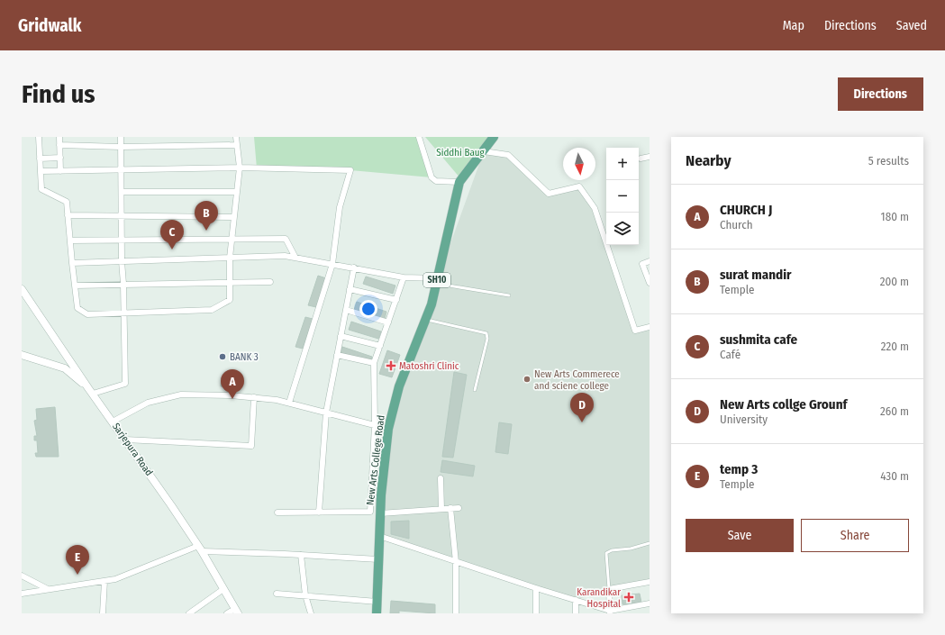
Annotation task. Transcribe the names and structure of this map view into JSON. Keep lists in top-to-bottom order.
{
  "streets": {
    "main road": ["SH10", "New Arts College Road"],
    "street": ["Sarjepura Road"]
  },
  "parks": ["Siddhi Baug"],
  "places": {
    "other": ["BANK 3", "New Arts Commerece and sciene college"],
    "health": ["Matoshri Clinic", "Karandikar Hospital"]
  },
  "north": "bottom",
  "page": {
    "header": "Gridwalk",
    "nav": ["Map", "Directions", "Saved"],
    "buttons": [
      "Directions",
      ["Save", "Share"]
    ],
    "title": "Find us",
    "heading": ["Nearby", "5 results"],
    "map_buttons": ["+", "−"],
    "list": [
      {
        "mark": "A",
        "name": "CHURCH J",
        "note": "Church",
        "value": "180 m"
      },
      {
        "mark": "B",
        "name": "surat mandir",
        "note": "Temple",
        "value": "200 m"
      },
      {
        "mark": "C",
        "name": "sushmita cafe",
        "note": "Café",
        "value": "220 m"
      },
      {
        "mark": "D",
        "name": "New Arts collge Grounf",
        "note": "University",
        "value": "260 m"
      },
      {
        "mark": "E",
        "name": "temp 3",
        "note": "Temple",
        "value": "430 m"
      }
    ],
    "pins": [
      "B",
      "C",
      "A",
      "D",
      "E"
    ]
  }
}
